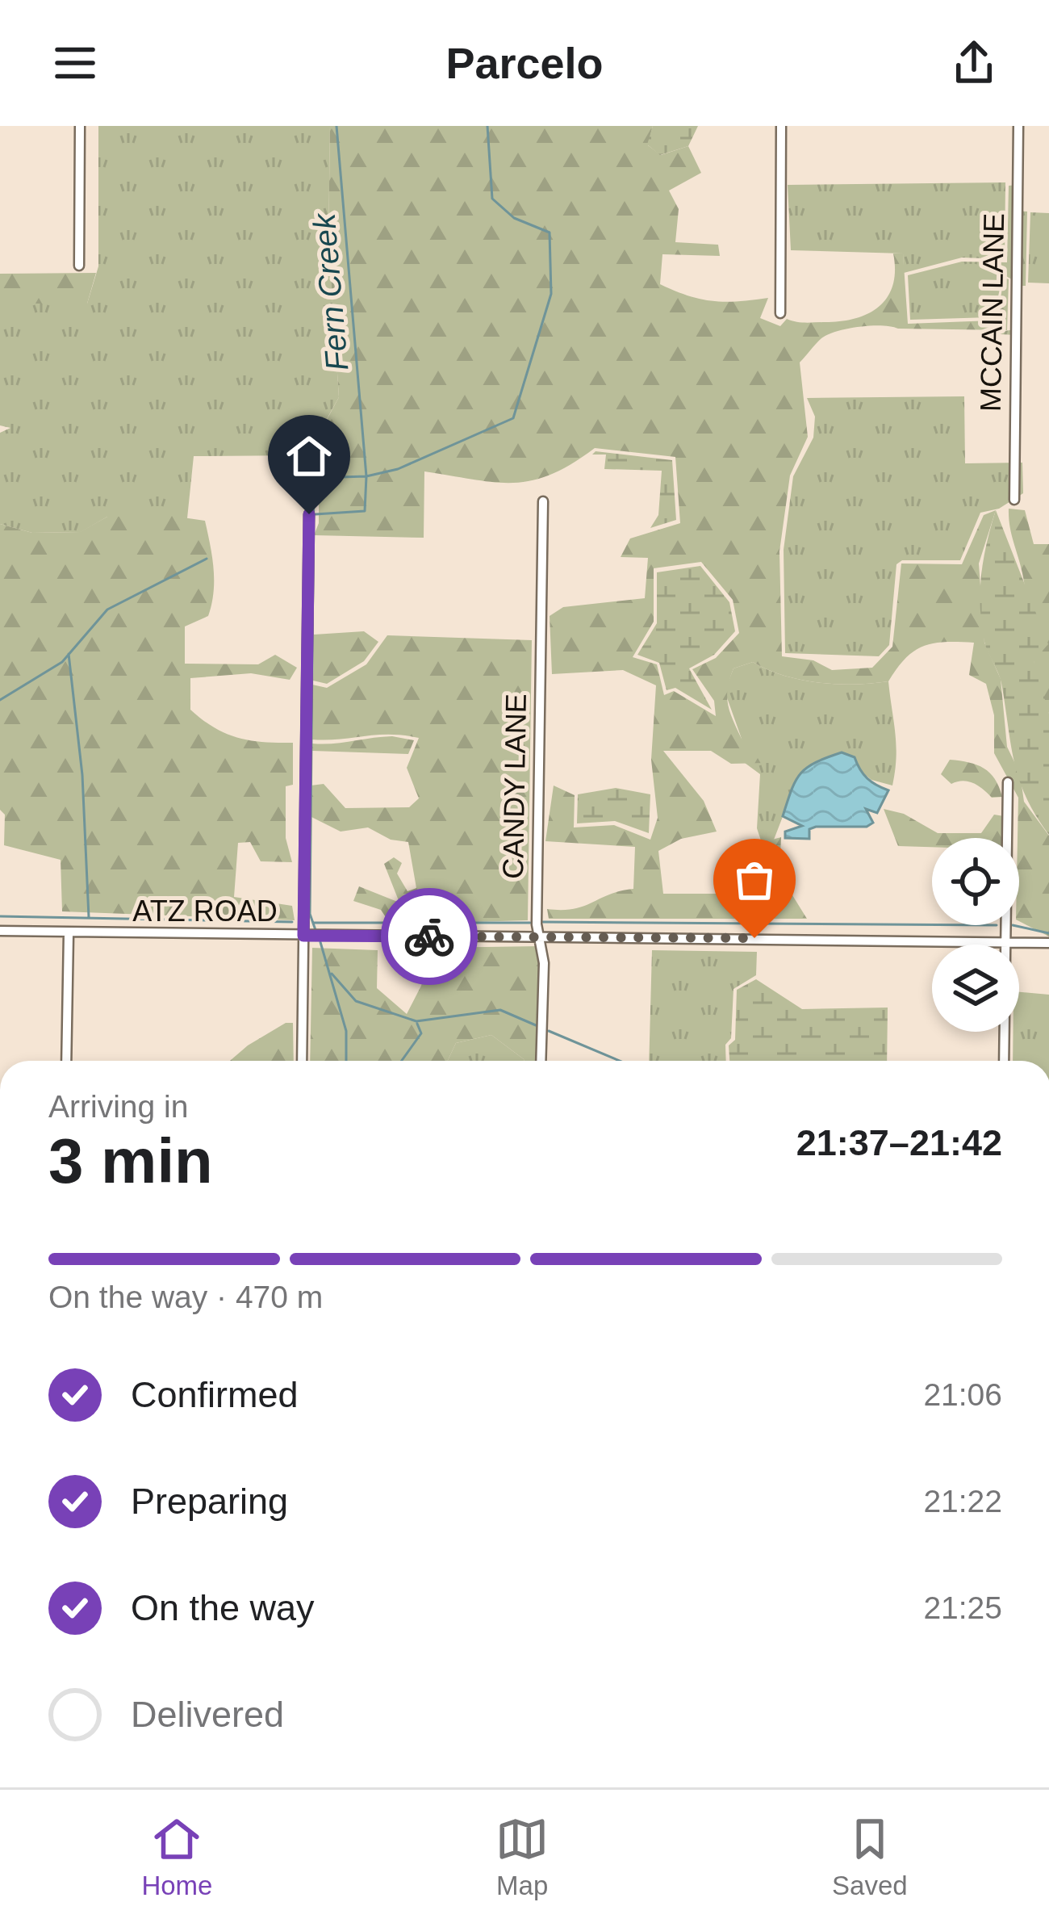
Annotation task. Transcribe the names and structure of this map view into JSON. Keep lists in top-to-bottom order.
{
  "streets": {
    "street": ["MCCAIN LANE", "CANDY LANE", "ATZ ROAD"]
  },
  "crossings": [
    ["CANDY LANE", "ATZ ROAD"]
  ],
  "water": ["Fern Creek"],
  "page": {
    "header": "Parcelo",
    "heading": ["3 min", "Arriving in", "21:37–21:42"],
    "bar": "On the way · 470 m",
    "list": [
      ["Confirmed", "21:06"],
      ["Preparing", "21:22"],
      ["On the way", "21:25"],
      "Delivered"
    ],
    "tabs": ["Home", "Map", "Saved"]
  }
}
